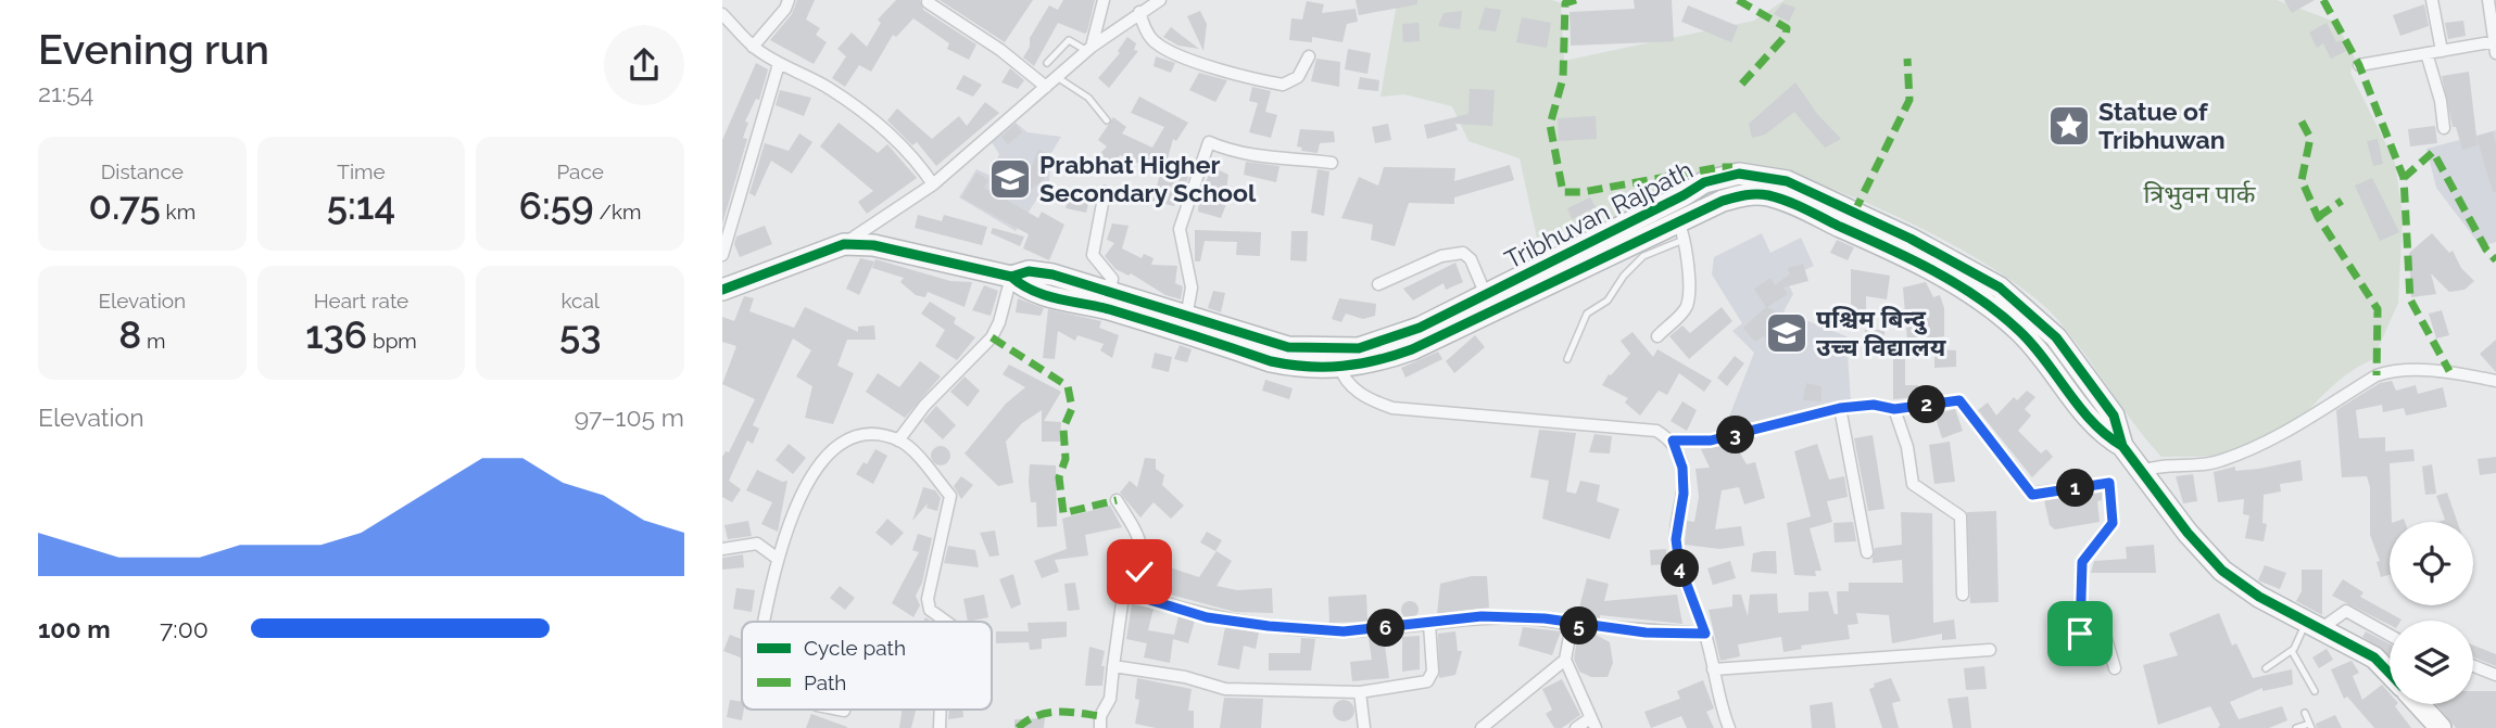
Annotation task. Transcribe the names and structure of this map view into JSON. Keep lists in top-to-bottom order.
{
  "streets": {
    "highway": ["Tribhuvan Rajpath"]
  },
  "parks": ["त्रिभुवन पार्क"],
  "places": {
    "place": ["Statue of Tribhuwan"],
    "school or university": ["Prabhat Higher Secondary School", "पश्चिम बिन्दु उच्च विद्यालय"]
  },
  "legend": ["Cycle path", "Path"],
  "page": {
    "heading": ["Evening run", "21:54"],
    "stats": [
      ["Distance", "0.75 km"],
      ["Time", "5:14"],
      ["Pace", "6:59 /km"],
      ["Elevation", "8 m"],
      ["Heart rate", "136 bpm"],
      ["kcal", "53"]
    ],
    "pins": [
      "2",
      "3",
      "1",
      "4",
      "5",
      "6"
    ],
    "chart": ["Elevation", "97–105 m"],
    "list": [
      {
        "name": "100 m",
        "note": "7:00"
      }
    ]
  }
}
